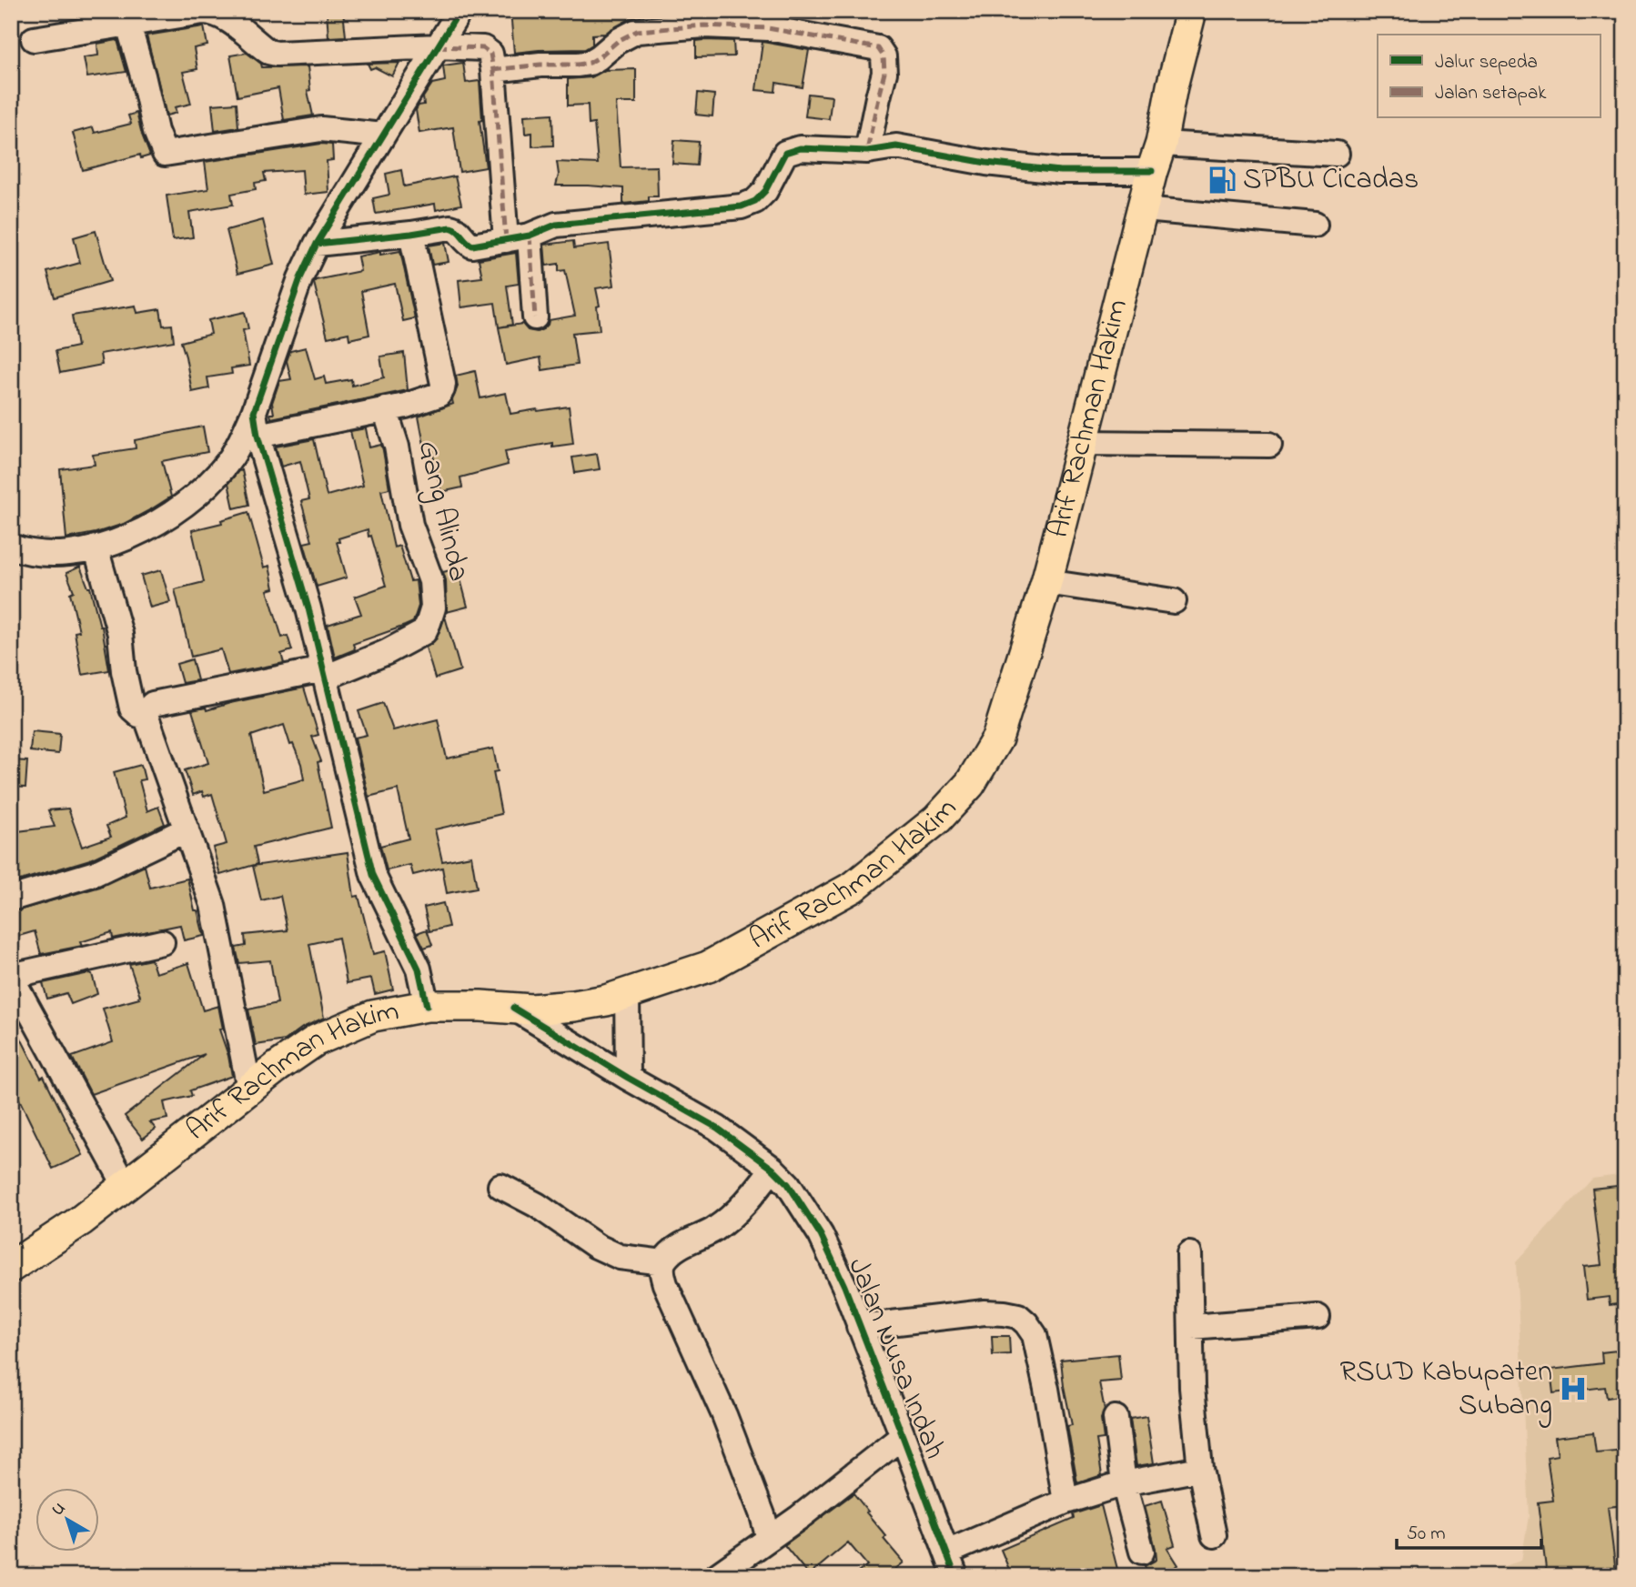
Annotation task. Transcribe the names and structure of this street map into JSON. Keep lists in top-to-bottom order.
{
  "streets": {
    "main road": ["Arif Rachman Hakim"],
    "street": ["Gang Alinda", "Jalan Nusa Indah"]
  },
  "crossings": [
    ["Arif Rachman Hakim", "Jalan Nusa Indah"]
  ],
  "places": {
    "fuel station": ["SPBU Cicadas"],
    "hospital": ["RSUD Kabupaten Subang"]
  },
  "legend": ["Jalur sepeda", "Jalan setapak"],
  "scale_bar": "50 m",
  "north": "top left"
}
